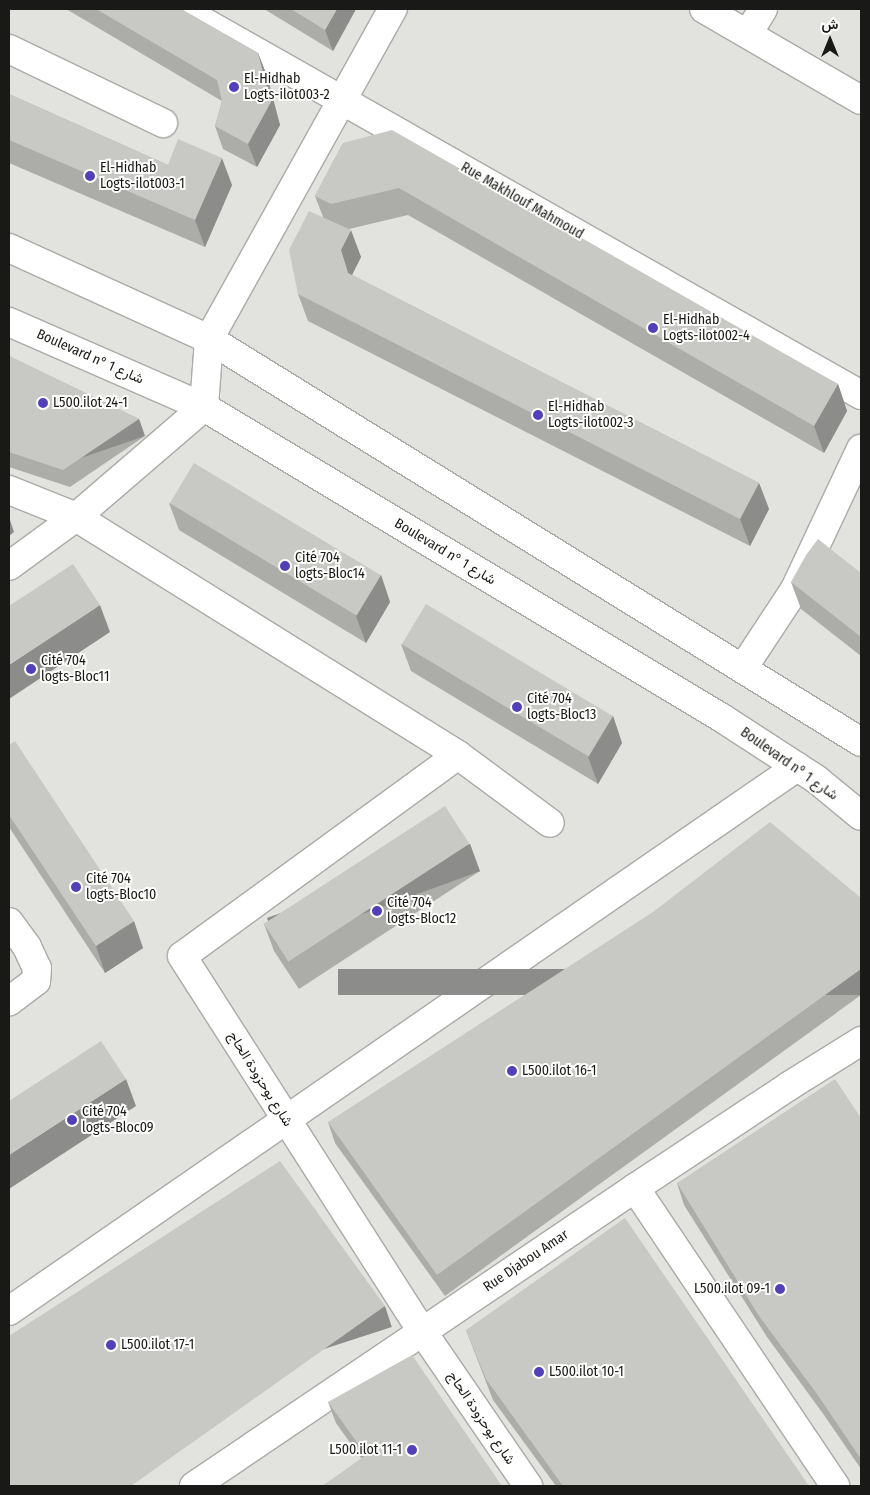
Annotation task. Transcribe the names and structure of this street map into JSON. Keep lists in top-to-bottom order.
{
  "streets": {
    "street": [
      "Rue Makhlouf Mahmoud",
      "Boulevard n° شارع 1",
      "شارع بوحزودة الحاج",
      "Rue Djabou Amar"
    ]
  },
  "crossings": [
    ["شارع بوحزودة الحاج", "Rue Djabou Amar"]
  ],
  "places": [
    "El-Hidhab Logts-ilot003-2",
    "El-Hidhab Logts-ilot003-1",
    "El-Hidhab Logts-ilot002-4",
    "L500.ilot 24-1",
    "El-Hidhab Logts-ilot002-3",
    "Cité 704 logts-Bloc14",
    "Cité 704 logts-Bloc11",
    "Cité 704 logts-Bloc13",
    "Cité 704 logts-Bloc10",
    "Cité 704 logts-Bloc12",
    "L500.ilot 16-1",
    "Cité 704 logts-Bloc09",
    "L500.ilot 09-1",
    "L500.ilot 17-1",
    "L500.ilot 10-1",
    "L500.ilot 11-1"
  ],
  "north": "top"
}
